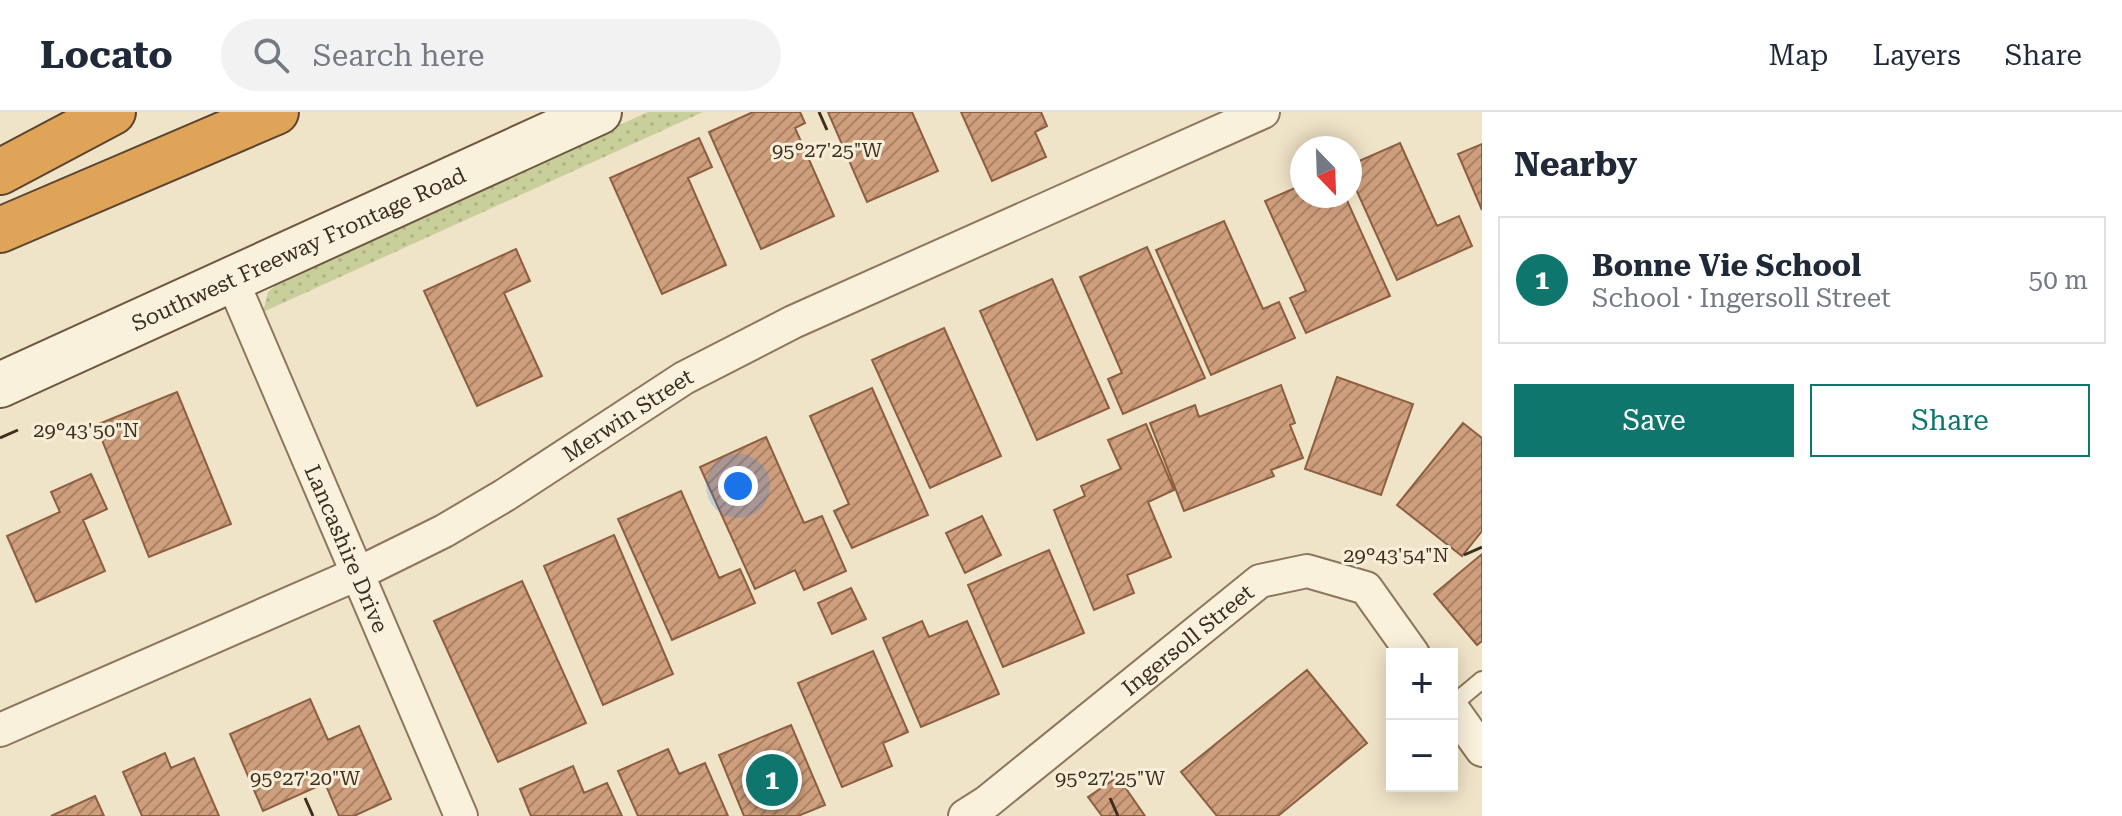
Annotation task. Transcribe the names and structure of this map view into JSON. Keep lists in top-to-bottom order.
{
  "streets": {
    "main road": ["Southwest Freeway Frontage Road"],
    "street": ["Merwin Street", "Lancashire Drive", "Ingersoll Street"]
  },
  "crossings": [
    ["Southwest Freeway Frontage Road", "Lancashire Drive"],
    ["Merwin Street", "Lancashire Drive"]
  ],
  "north": "bottom right",
  "page": {
    "header": "Locato",
    "search": "Search here",
    "nav": ["Map", "Layers", "Share"],
    "heading": "Nearby",
    "list": [
      {
        "mark": "1",
        "name": "Bonne Vie School",
        "note": "School · Ingersoll Street",
        "value": "50 m"
      }
    ],
    "buttons": ["Save", "Share"],
    "map_buttons": ["+", "−"],
    "pins": "1"
  },
  "coordinates": [
    "95°27'25\"W",
    "29°43'50\"N",
    "29°43'54\"N",
    "95°27'20\"W"
  ]
}
